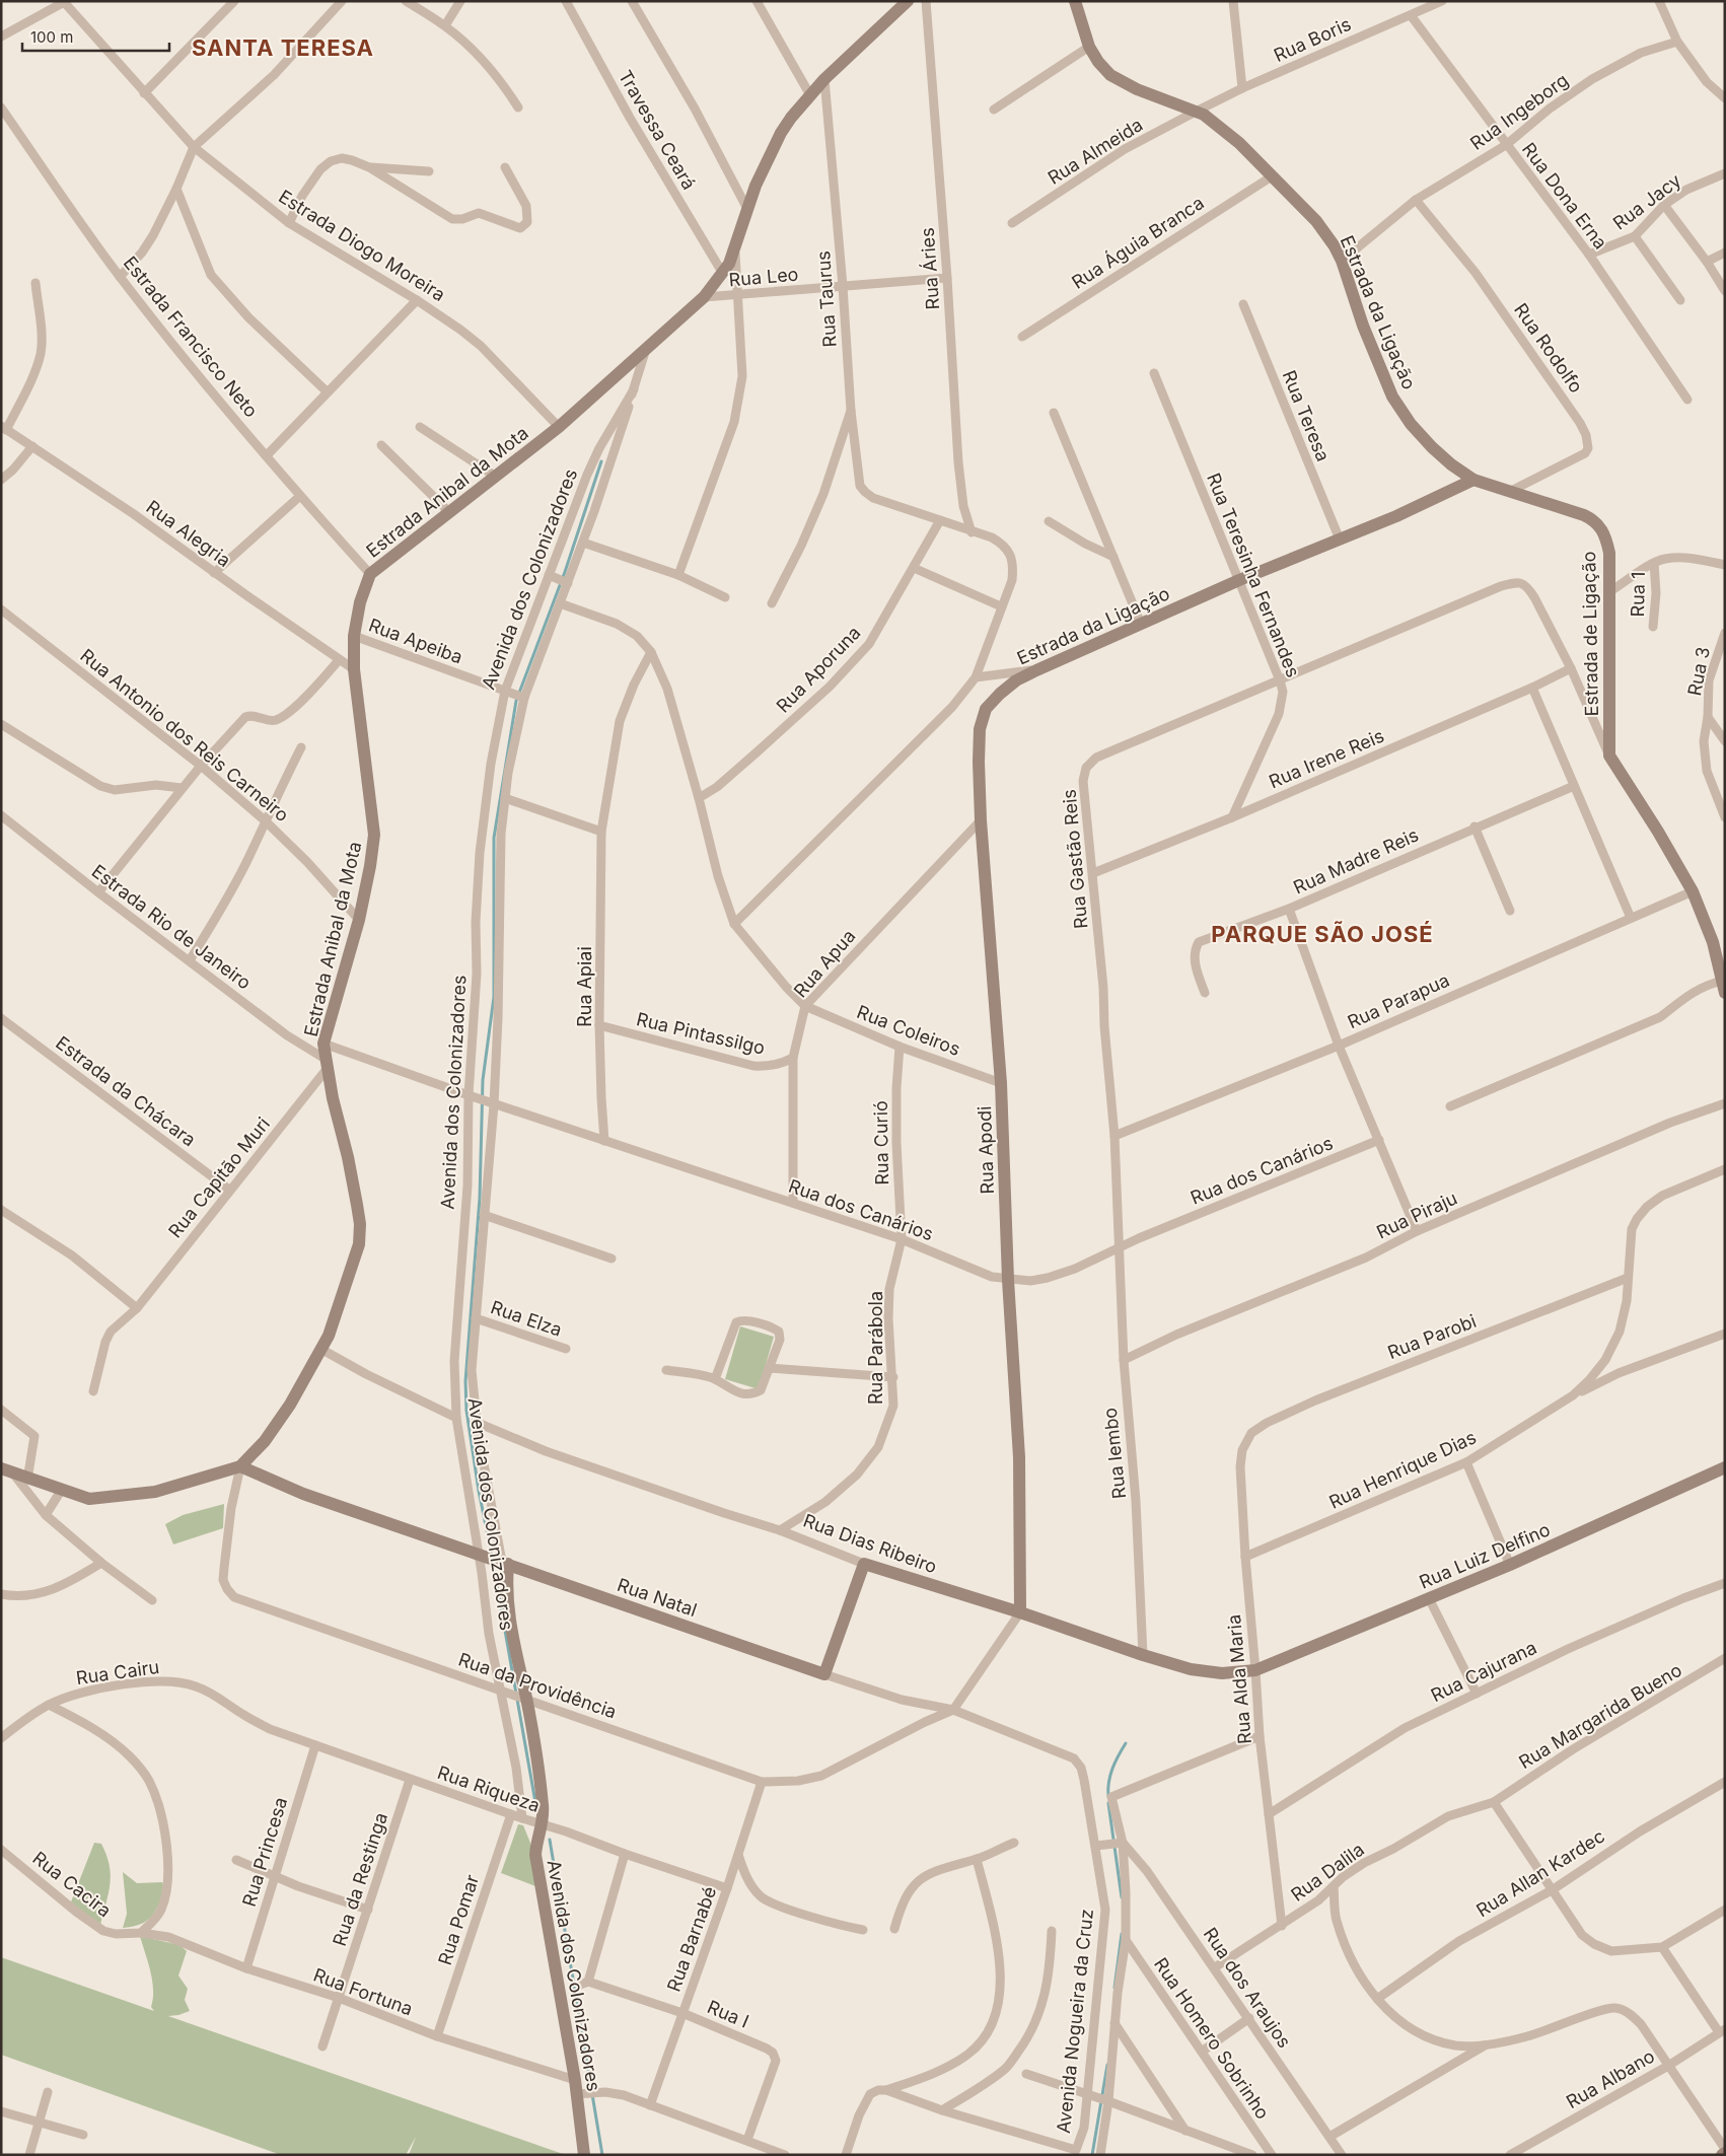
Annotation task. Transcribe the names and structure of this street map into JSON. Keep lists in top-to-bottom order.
{
  "streets": {
    "street": [
      "Rua Boris",
      "Rua Ingeborg",
      "Travessa Ceará",
      "Rua Almeida",
      "Rua Dona Erna",
      "Rua Jacy",
      "Rua Águia Branca",
      "Estrada Diogo Moreira",
      "Rua Áries",
      "Rua Leo",
      "Rua Taurus",
      "Estrada da Ligação",
      "Estrada Francisco Neto",
      "Rua Rodolfo",
      "Rua Teresa",
      "Estrada Anibal da Mota",
      "Rua Alegria",
      "Rua Teresinha Fernandes",
      "Avenida dos Colonizadores",
      "Rua 1",
      "Estrada de Ligação",
      "Rua Apeiba",
      "Rua Aporuna",
      "Rua 3",
      "Rua Antonio dos Reis Carneiro",
      "Rua Irene Reis",
      "Rua Gastão Reis",
      "Rua Madre Reis",
      "Estrada Rio de Janeiro",
      "Rua Apua",
      "Rua Apiai",
      "Rua Parapua",
      "Rua Coleiros",
      "Rua Pintassilgo",
      "Estrada da Chácara",
      "Rua Curió",
      "Rua Apodi",
      "Rua dos Canários",
      "Rua Capitão Muri",
      "Rua Piraju",
      "Rua Elza",
      "Rua Parobi",
      "Rua Parábola",
      "Rua Iembo",
      "Rua Henrique Dias",
      "Rua Dias Ribeiro",
      "Rua Luiz Delfino",
      "Rua Natal",
      "Rua Cajurana",
      "Rua Cairu",
      "Rua Alda Maria",
      "Rua da Providência",
      "Rua Margarida Bueno",
      "Rua Riqueza",
      "Rua Princesa",
      "Rua Dalila",
      "Rua Allan Kardec",
      "Rua da Restinga",
      "Rua Cacira",
      "Rua Pomar",
      "Rua Barnabé",
      "Rua dos Araujos",
      "Rua Fortuna",
      "Rua I",
      "Avenida Nogueira da Cruz",
      "Rua Homero Sobrinho",
      "Rua Albano"
    ]
  },
  "crossings": [
    ["Rua Boris", "Rua Almeida"],
    ["Rua Boris", "Rua Dona Erna"],
    ["Rua Boris", "Estrada da Ligação"],
    ["Rua Ingeborg", "Rua Dona Erna"],
    ["Rua Ingeborg", "Estrada da Ligação"],
    ["Rua Ingeborg", "Rua Rodolfo"],
    ["Travessa Ceará", "Estrada Anibal da Mota"],
    ["Rua Almeida", "Estrada da Ligação"],
    ["Rua Dona Erna", "Rua Jacy"],
    ["Rua Águia Branca", "Estrada da Ligação"],
    ["Estrada Diogo Moreira", "Estrada Anibal da Mota"],
    ["Rua Áries", "Rua Leo"],
    ["Rua Leo", "Rua Taurus"],
    ["Rua Leo", "Estrada Anibal da Mota"],
    ["Rua Taurus", "Estrada Anibal da Mota"],
    ["Estrada da Ligação", "Rua Teresa"],
    ["Estrada da Ligação", "Rua Teresinha Fernandes"],
    ["Estrada da Ligação", "Estrada de Ligação"],
    ["Estrada da Ligação", "Rua Apodi"],
    ["Estrada Francisco Neto", "Estrada Anibal da Mota"],
    ["Rua Rodolfo", "Estrada de Ligação"],
    ["Estrada Anibal da Mota", "Rua Alegria"],
    ["Estrada Anibal da Mota", "Avenida dos Colonizadores"],
    ["Estrada Anibal da Mota", "Rua Apeiba"],
    ["Estrada Anibal da Mota", "Rua Antonio dos Reis Carneiro"],
    ["Estrada Anibal da Mota", "Estrada Rio de Janeiro"],
    ["Estrada Anibal da Mota", "Rua dos Canários"],
    ["Estrada Anibal da Mota", "Rua Capitão Muri"],
    ["Estrada Anibal da Mota", "Rua Natal"],
    ["Estrada Anibal da Mota", "Rua da Providência"],
    ["Rua Teresinha Fernandes", "Rua Irene Reis"],
    ["Rua Teresinha Fernandes", "Rua Gastão Reis"],
    ["Avenida dos Colonizadores", "Rua Apeiba"],
    ["Avenida dos Colonizadores", "Rua dos Canários"],
    ["Avenida dos Colonizadores", "Rua Elza"],
    ["Avenida dos Colonizadores", "Rua Dias Ribeiro"],
    ["Avenida dos Colonizadores", "Rua Natal"],
    ["Avenida dos Colonizadores", "Rua da Providência"],
    ["Avenida dos Colonizadores", "Rua Riqueza"],
    ["Avenida dos Colonizadores", "Rua Fortuna"],
    ["Estrada de Ligação", "Rua Irene Reis"],
    ["Estrada de Ligação", "Rua Gastão Reis"],
    ["Estrada de Ligação", "Rua Parapua"],
    ["Rua Irene Reis", "Rua Gastão Reis"],
    ["Rua Gastão Reis", "Rua Parapua"],
    ["Rua Gastão Reis", "Rua dos Canários"],
    ["Rua Gastão Reis", "Rua Iembo"],
    ["Estrada Rio de Janeiro", "Rua Capitão Muri"],
    ["Rua Apua", "Rua Coleiros"],
    ["Rua Apua", "Rua Pintassilgo"],
    ["Rua Apua", "Rua Apodi"],
    ["Rua Apua", "Rua dos Canários"],
    ["Rua Apiai", "Rua Pintassilgo"],
    ["Rua Apiai", "Rua dos Canários"],
    ["Rua Coleiros", "Rua Curió"],
    ["Rua Coleiros", "Rua Apodi"],
    ["Estrada da Chácara", "Rua Capitão Muri"],
    ["Rua Curió", "Rua dos Canários"],
    ["Rua Curió", "Rua Parábola"],
    ["Rua Apodi", "Rua dos Canários"],
    ["Rua Apodi", "Rua Dias Ribeiro"],
    ["Rua dos Canários", "Rua Parábola"],
    ["Rua dos Canários", "Rua Iembo"],
    ["Rua Piraju", "Rua Iembo"],
    ["Rua Parobi", "Rua Henrique Dias"],
    ["Rua Parobi", "Rua Alda Maria"],
    ["Rua Parábola", "Rua Dias Ribeiro"],
    ["Rua Iembo", "Rua Dias Ribeiro"],
    ["Rua Henrique Dias", "Rua Alda Maria"],
    ["Rua Dias Ribeiro", "Rua Luiz Delfino"],
    ["Rua Dias Ribeiro", "Rua Alda Maria"],
    ["Rua Luiz Delfino", "Rua Alda Maria"],
    ["Rua Natal", "Rua da Providência"],
    ["Rua Natal", "Avenida Nogueira da Cruz"],
    ["Rua Cajurana", "Rua Alda Maria"],
    ["Rua Cairu", "Rua Riqueza"],
    ["Rua Alda Maria", "Rua Dalila"],
    ["Rua da Providência", "Rua Barnabé"],
    ["Rua Margarida Bueno", "Rua Dalila"],
    ["Rua Riqueza", "Rua Princesa"],
    ["Rua Riqueza", "Rua da Restinga"],
    ["Rua Riqueza", "Rua Pomar"],
    ["Rua Riqueza", "Rua Barnabé"],
    ["Rua Riqueza", "Rua I"],
    ["Rua Princesa", "Rua Fortuna"],
    ["Rua Dalila", "Rua dos Araujos"],
    ["Rua da Restinga", "Rua Fortuna"],
    ["Rua Cacira", "Rua Fortuna"],
    ["Rua Pomar", "Rua Fortuna"],
    ["Rua Barnabé", "Rua I"]
  ],
  "districts": ["SANTA TERESA", "PARQUE SÃO JOSÉ"],
  "scale_bar": "100 m"
}
